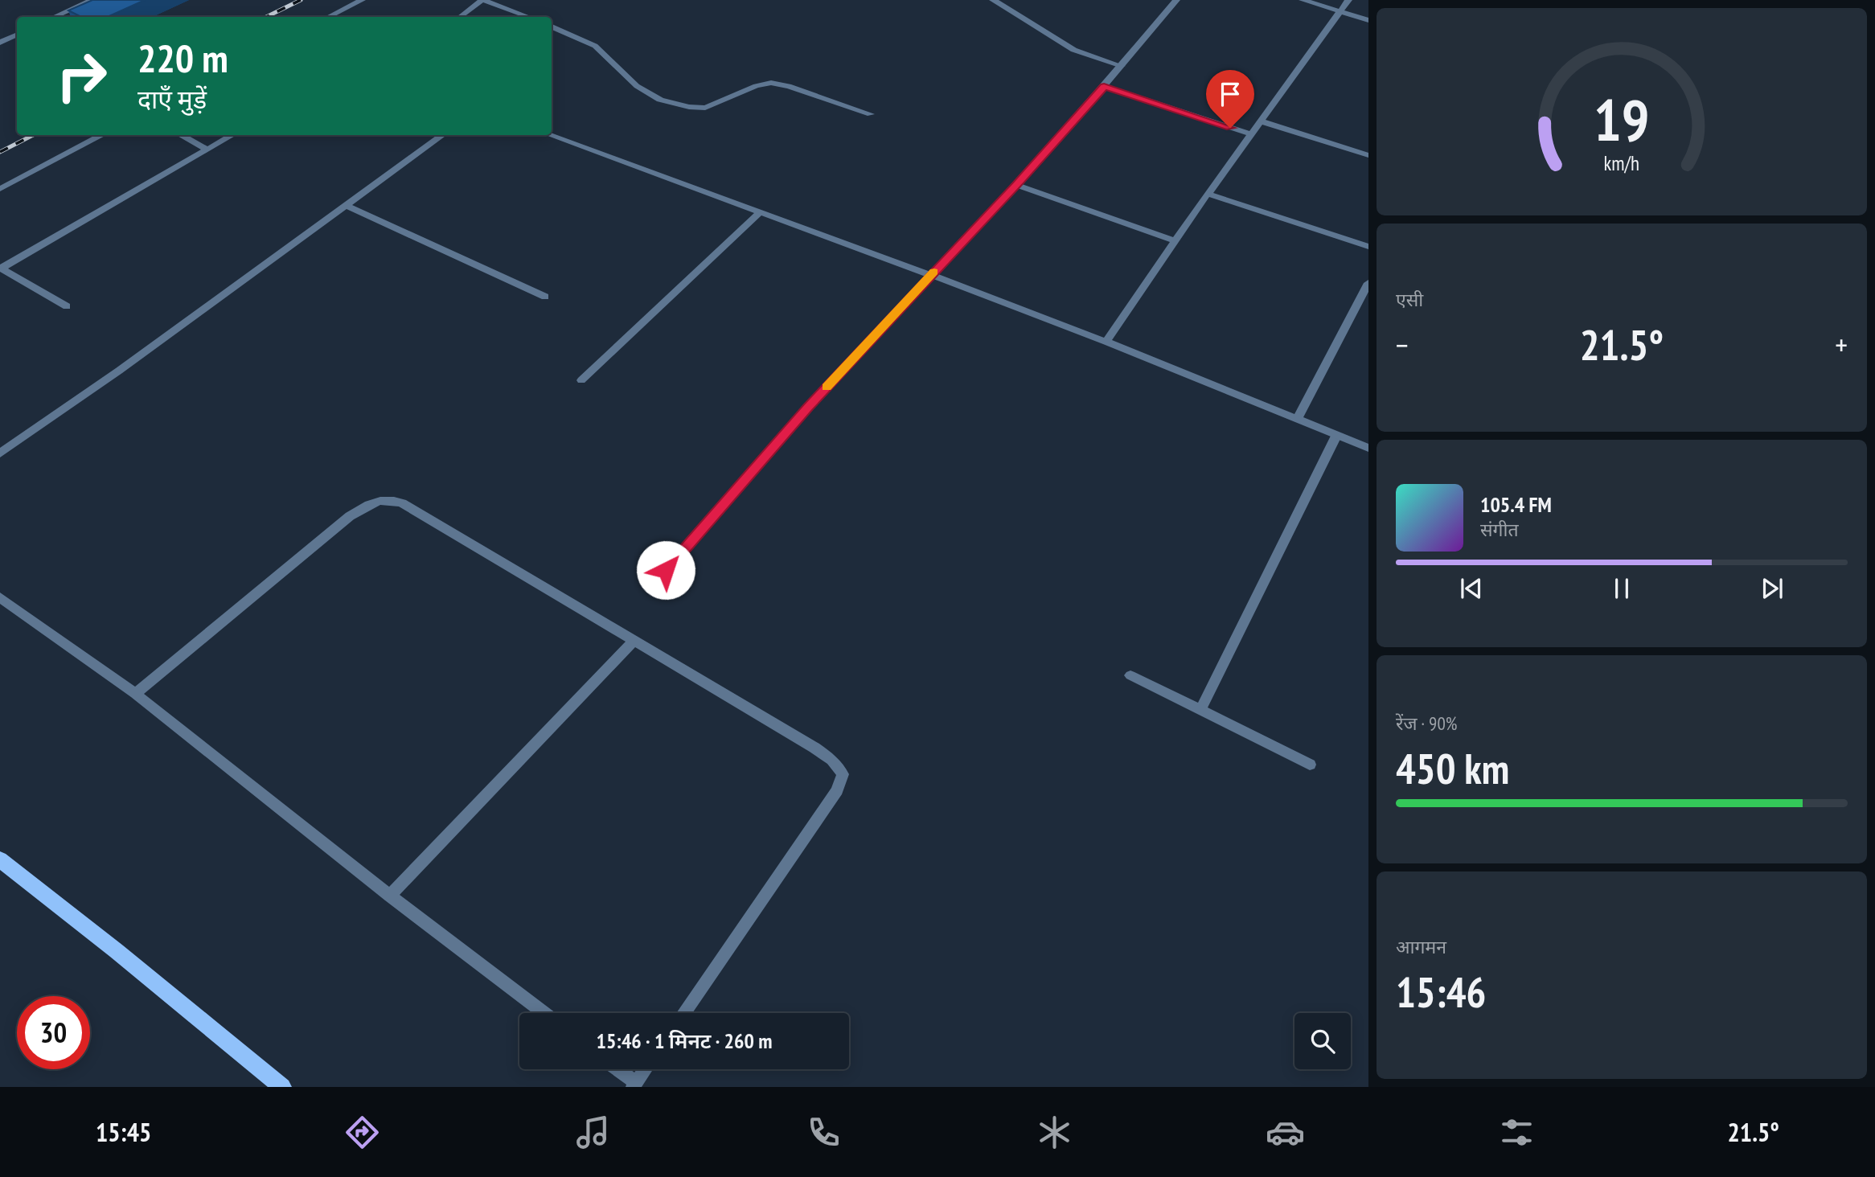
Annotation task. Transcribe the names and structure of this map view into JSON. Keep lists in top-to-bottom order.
{
  "page": {
    "turn": ["220 m", "दाएँ मुड़ें"],
    "tile": [
      "एसी",
      ["रेंज · 90%", "450 km"],
      ["आगमन", "15:46"]
    ],
    "heat": ["−", "21.5°", "+"],
    "song": ["105.4 FM", "संगीत"],
    "limit": "30",
    "trip": "15:46 · 1 मिनट · 260 m",
    "tabs": ["15:45", "21.5°"],
    "gauge": ["19", "km/h"]
  }
}
